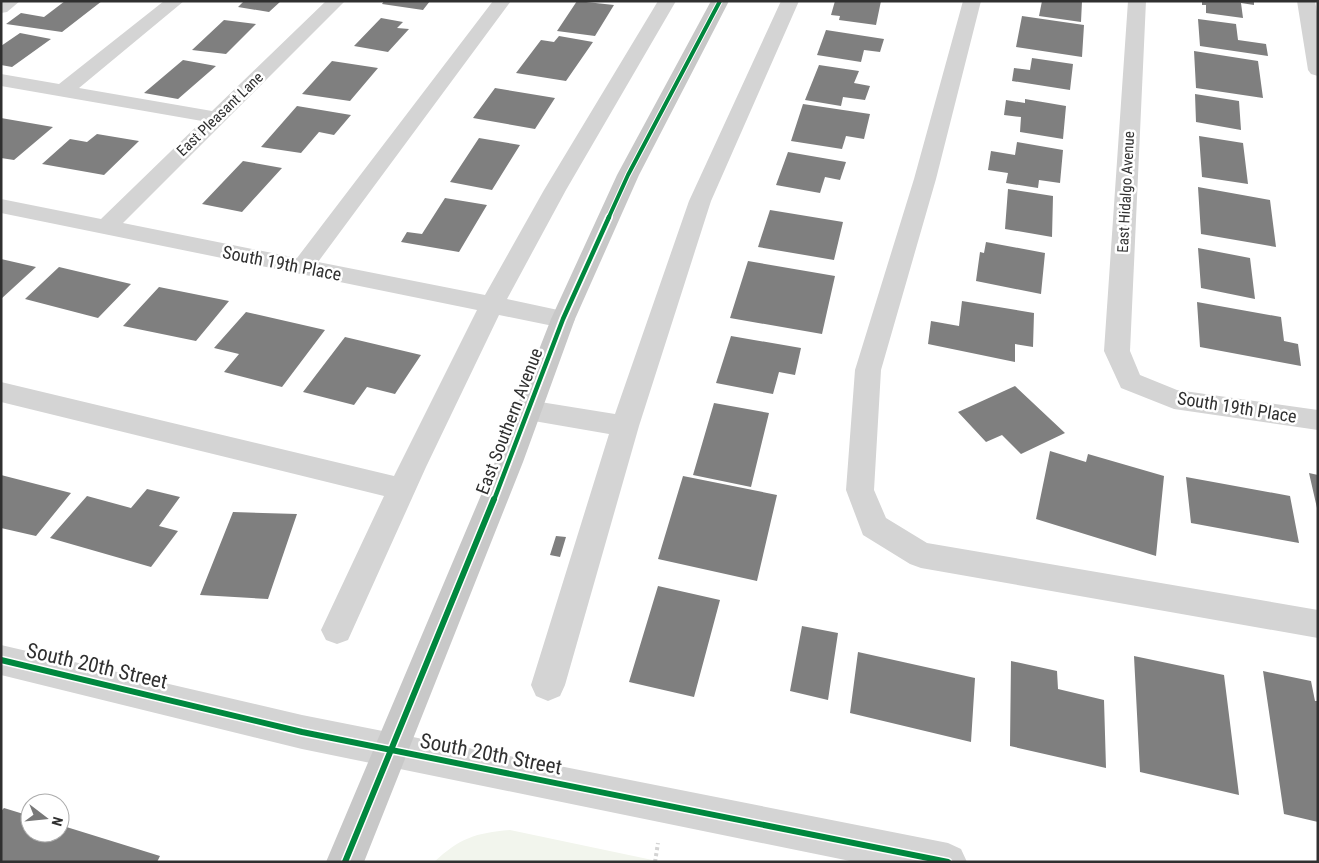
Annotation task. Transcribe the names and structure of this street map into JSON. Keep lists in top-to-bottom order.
{
  "streets": {
    "main road": ["East Southern Avenue"],
    "street": [
      "East Pleasant Lane",
      "East Hidalgo Avenue",
      "South 19th Place",
      "South 20th Street"
    ]
  },
  "crossings": [
    ["East Pleasant Lane", "South 19th Place"],
    ["East Hidalgo Avenue", "South 19th Place"],
    ["South 19th Place", "East Southern Avenue"],
    ["East Southern Avenue", "South 20th Street"]
  ],
  "north": "right"
}
